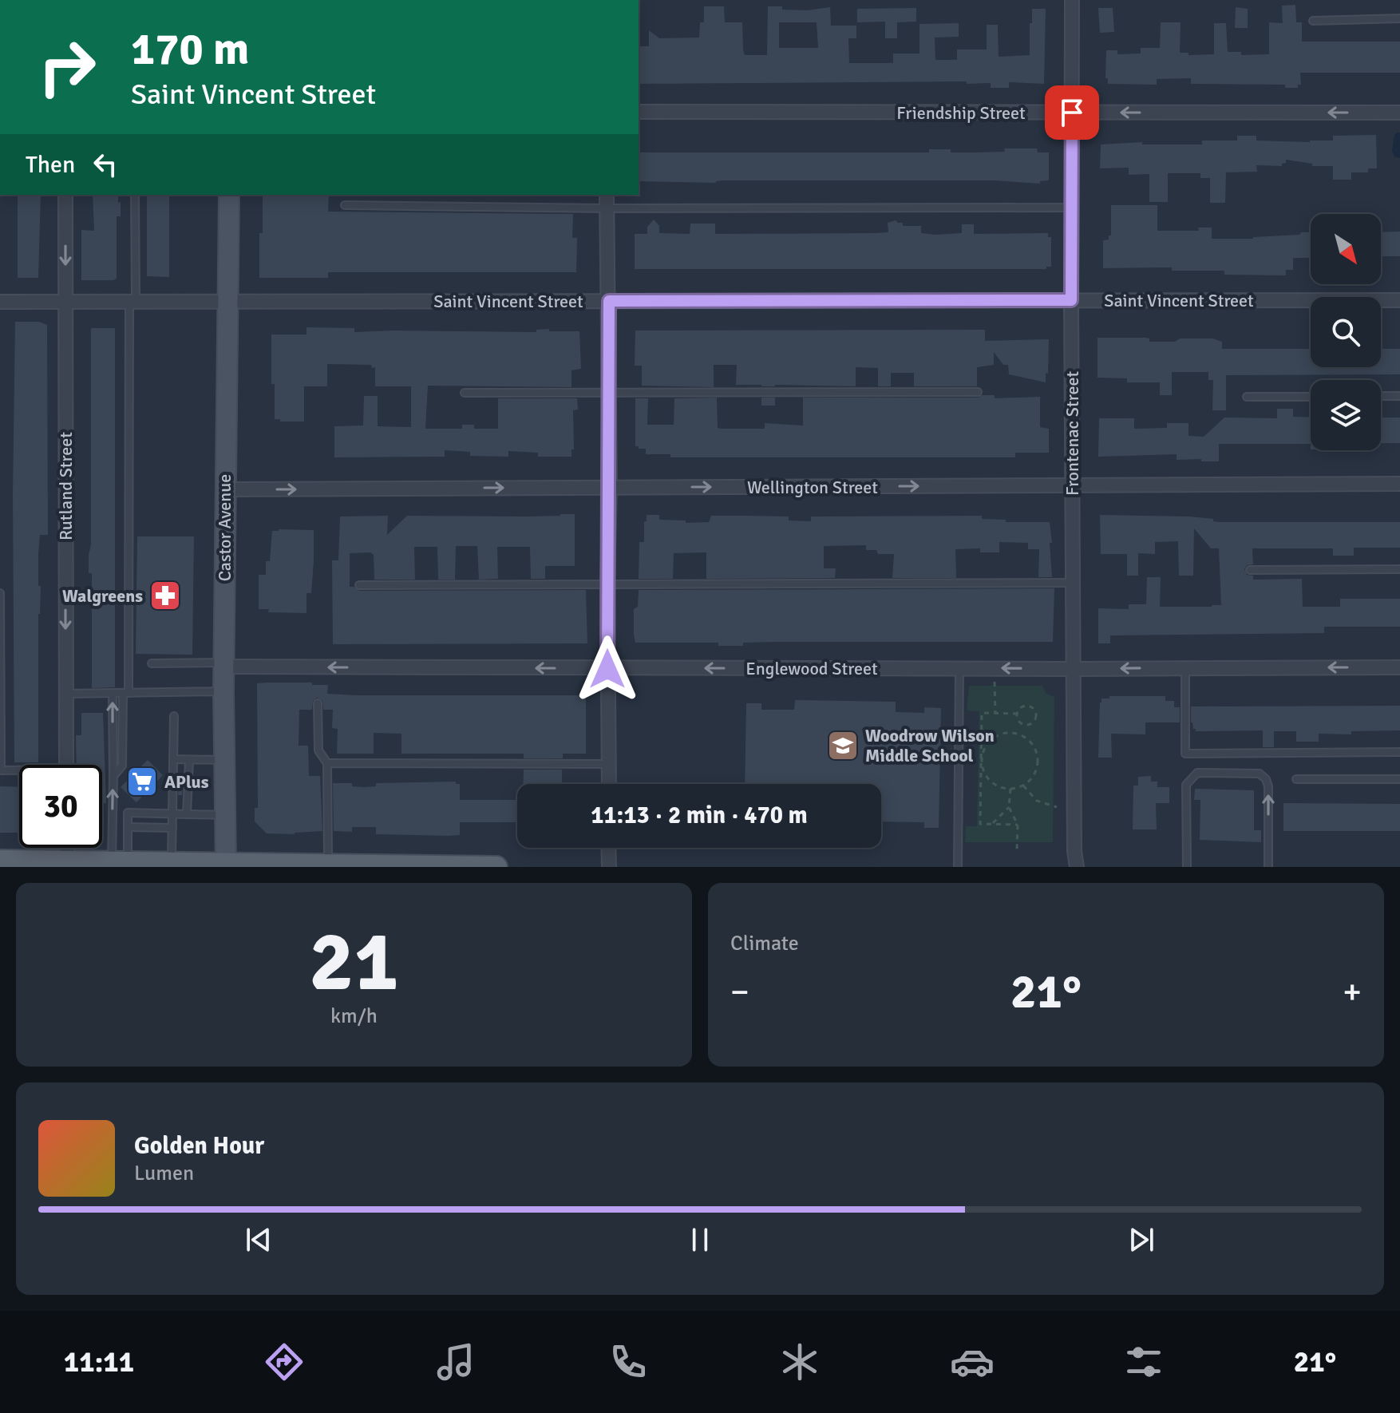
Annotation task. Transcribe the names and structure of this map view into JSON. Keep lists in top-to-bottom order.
{
  "streets": {
    "main road": ["Castor Avenue"],
    "street": [
      "Friendship Street",
      "Saint Vincent Street",
      "Frontenac Street",
      "Rutland Street",
      "Wellington Street",
      "Englewood Street"
    ]
  },
  "crossings": [
    ["Friendship Street", "Frontenac Street"],
    ["Saint Vincent Street", "Frontenac Street"],
    ["Saint Vincent Street", "Rutland Street"],
    ["Saint Vincent Street", "Castor Avenue"],
    ["Frontenac Street", "Wellington Street"],
    ["Frontenac Street", "Englewood Street"],
    ["Wellington Street", "Castor Avenue"],
    ["Castor Avenue", "Englewood Street"]
  ],
  "one_way": [
    "Friendship Street",
    "Rutland Street",
    "Wellington Street",
    "Englewood Street"
  ],
  "places": {
    "pharmacy": ["Walgreens"],
    "school or university": ["Woodrow Wilson Middle School"],
    "supermarket": ["APlus"]
  },
  "north": "bottom right",
  "page": {
    "turn": ["170 m", "Saint Vincent Street"],
    "then": "Then",
    "limit": "30",
    "trip": "11:13 · 2 min · 470 m",
    "tile": [
      ["21", "km/h"],
      "Climate"
    ],
    "heat": ["−", "21°", "+"],
    "song": ["Golden Hour", "Lumen"],
    "tabs": ["11:11", "21°"]
  }
}
